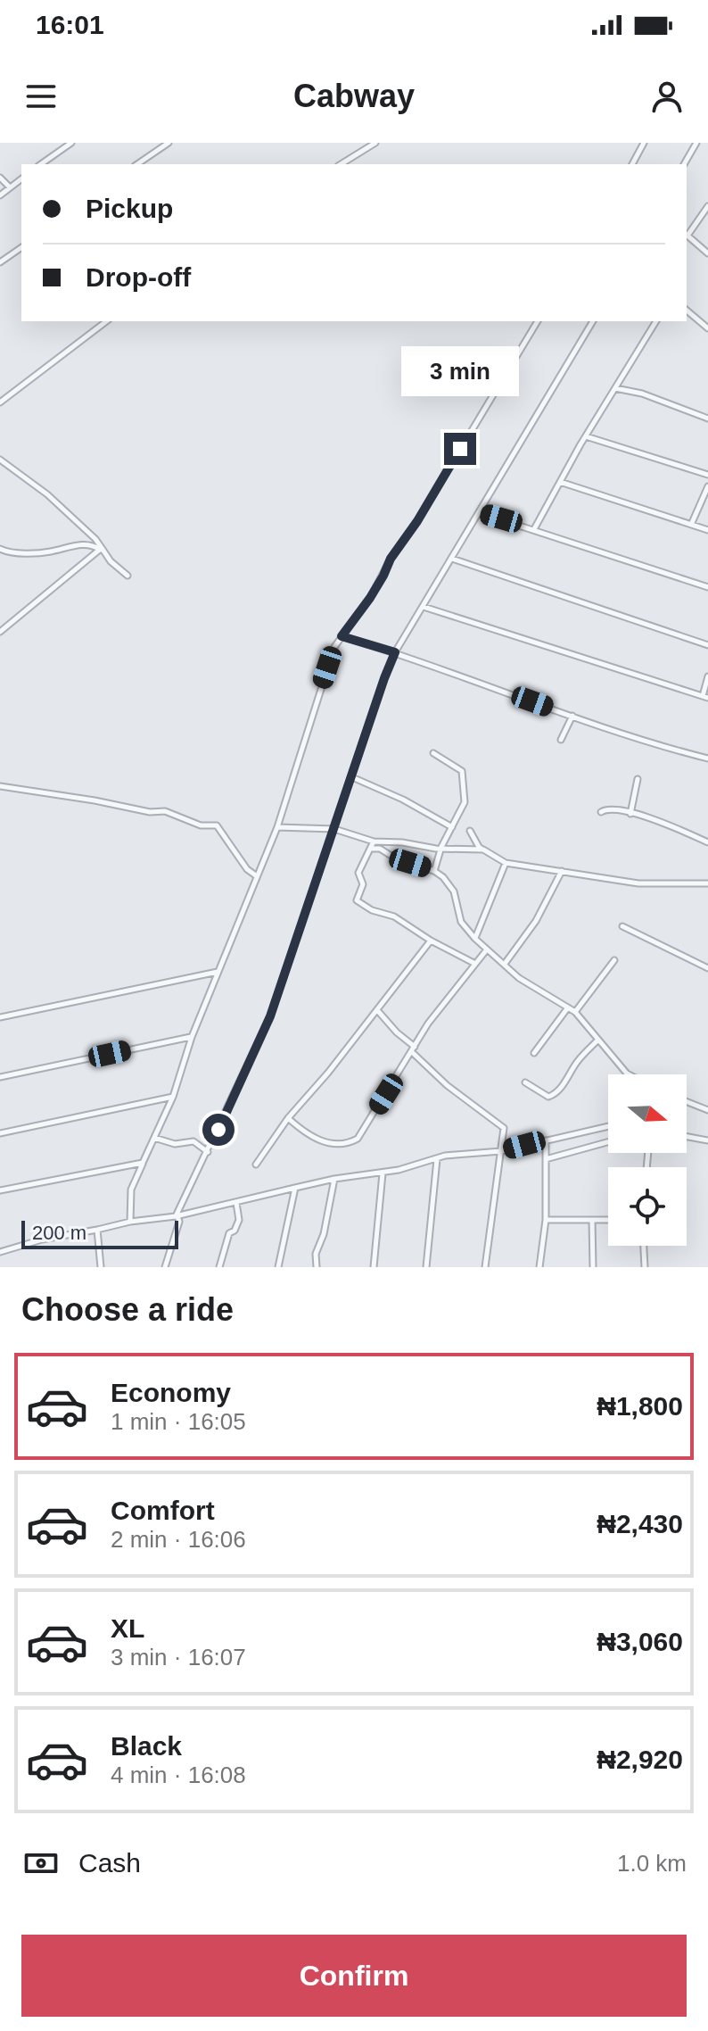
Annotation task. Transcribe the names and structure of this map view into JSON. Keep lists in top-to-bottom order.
{
  "scale_bar": "200 m",
  "north": "right",
  "page": {
    "status": "16:01",
    "header": "Cabway",
    "banner": ["Pickup", "Drop-off"],
    "bubble": "3 min",
    "scale": "200 m",
    "heading": "Choose a ride",
    "list": [
      {
        "name": "Economy",
        "note": "1 min · 16:05",
        "value": "₦1,800"
      },
      {
        "name": "Comfort",
        "note": "2 min · 16:06",
        "value": "₦2,430"
      },
      {
        "name": "XL",
        "note": "3 min · 16:07",
        "value": "₦3,060"
      },
      {
        "name": "Black",
        "note": "4 min · 16:08",
        "value": "₦2,920"
      }
    ],
    "pay": ["Cash", "1.0 km"],
    "buttons": "Confirm"
  }
}
